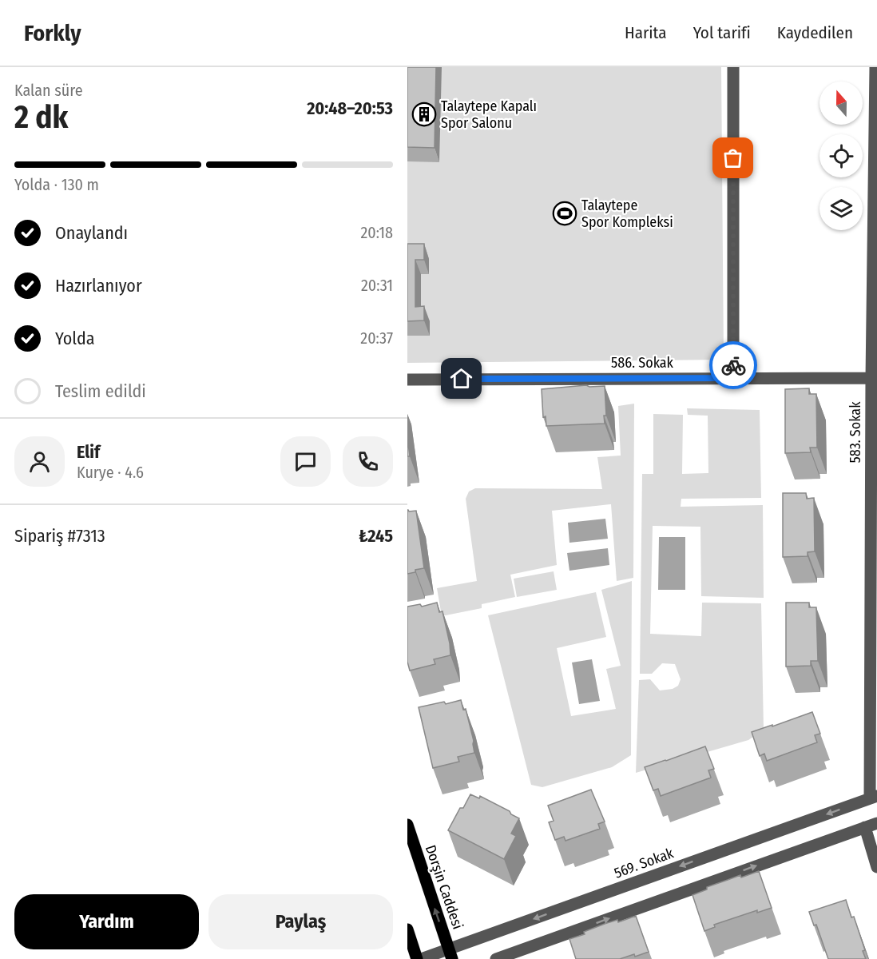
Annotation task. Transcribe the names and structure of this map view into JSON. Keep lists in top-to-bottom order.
{
  "streets": {
    "main road": ["Dorşin Caddesi"],
    "street": ["586. Sokak", "583. Sokak", "569. Sokak"]
  },
  "crossings": [
    ["586. Sokak", "583. Sokak"],
    ["583. Sokak", "569. Sokak"],
    ["569. Sokak", "Dorşin Caddesi"]
  ],
  "one_way": ["Dorşin Caddesi"],
  "places": {
    "building": ["Talaytepe Kapalı Spor Salonu"],
    "sports": ["Talaytepe Spor Kompleksi"]
  },
  "north": "top",
  "page": {
    "header": "Forkly",
    "nav": ["Harita", "Yol tarifi", "Kaydedilen"],
    "heading": ["2 dk", "Kalan süre", "20:48–20:53"],
    "panel": [
      "Elif",
      "Kurye · 4.6",
      "Sipariş #7313",
      "₺245"
    ],
    "bar": "Yolda · 130 m",
    "list": [
      ["Onaylandı", "20:18"],
      ["Hazırlanıyor", "20:31"],
      ["Yolda", "20:37"],
      "Teslim edildi"
    ],
    "buttons": ["Yardım", "Paylaş"]
  }
}
